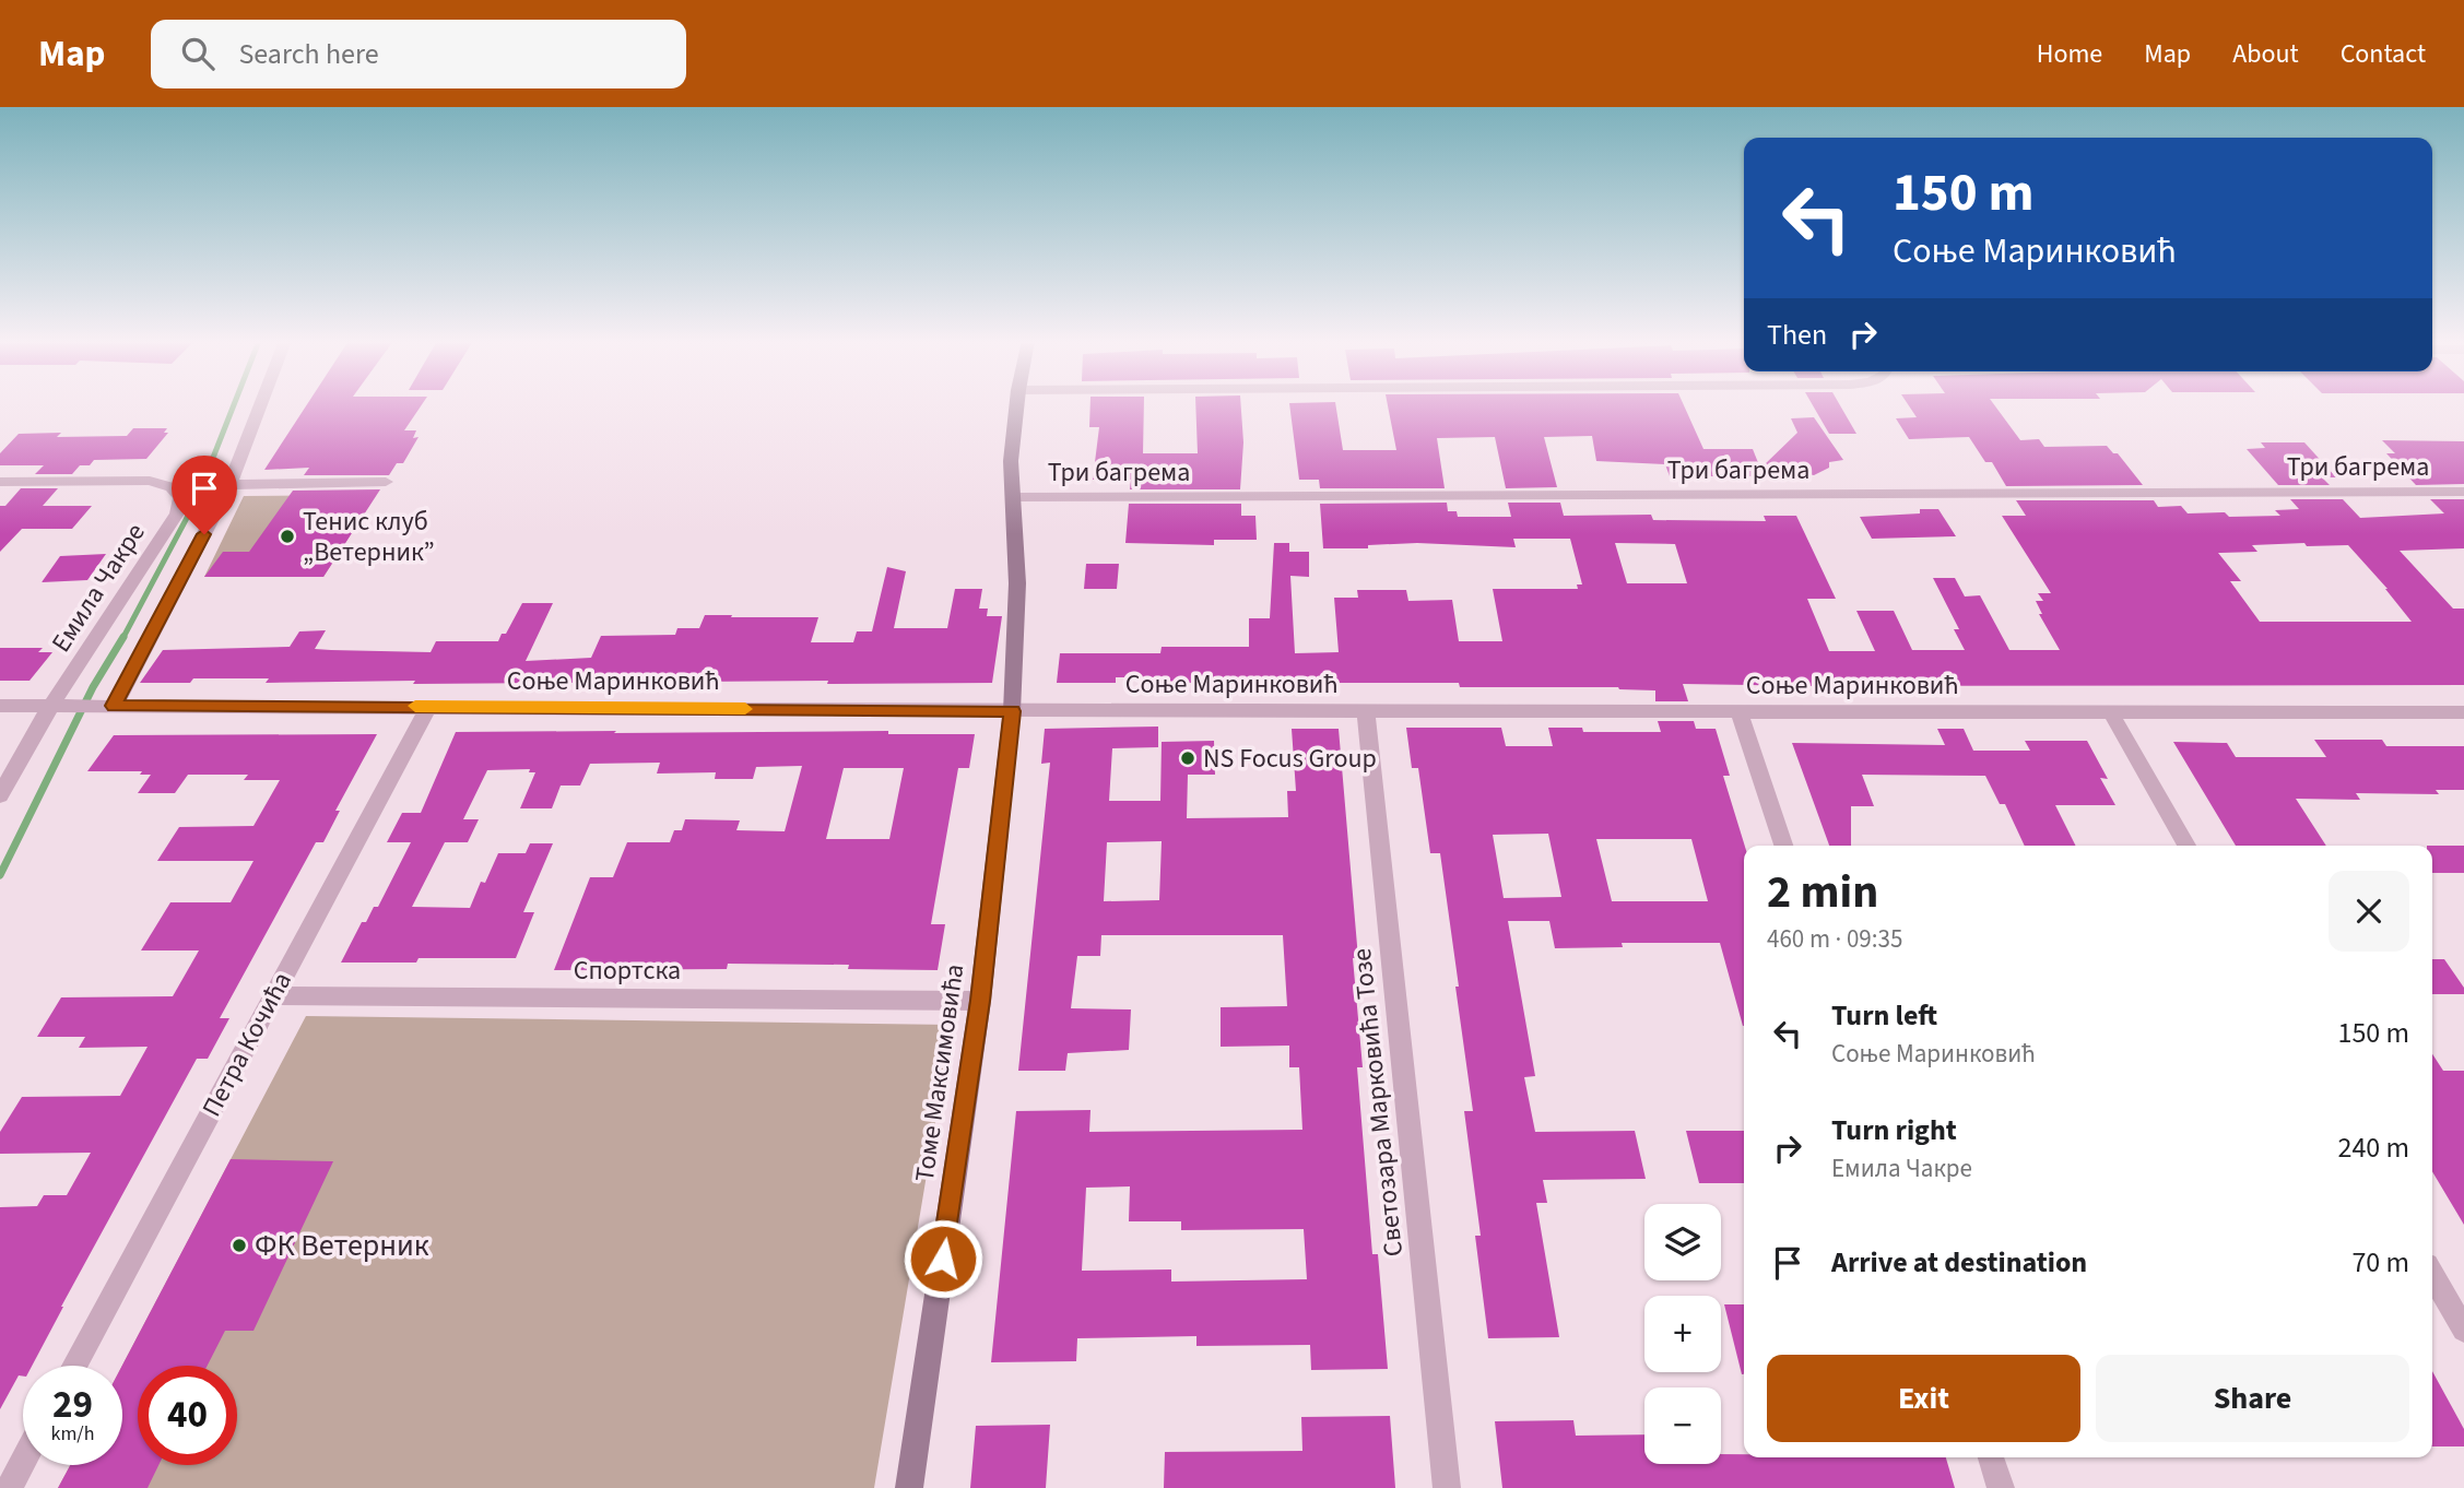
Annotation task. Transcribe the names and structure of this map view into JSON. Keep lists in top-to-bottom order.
{
  "streets": {
    "street": [
      "Три багрема",
      "Емила Чакре",
      "Соње Маринковић",
      "Спортска",
      "Петра Кочића",
      "Томе Максимовића",
      "Светозара Марковића Тозе"
    ]
  },
  "crossings": [
    ["Три багрема", "Томе Максимовића"],
    ["Емила Чакре", "Соње Маринковић"],
    ["Соње Маринковић", "Петра Кочића"],
    ["Соње Маринковић", "Томе Максимовића"],
    ["Соње Маринковић", "Светозара Марковића Тозе"],
    ["Спортска", "Петра Кочића"],
    ["Спортска", "Томе Максимовића"]
  ],
  "places": ["Тенис клуб „Ветерник”", "NS Focus Group", "ФК Ветерник"],
  "page": {
    "header": "Map",
    "search": "Search here",
    "nav": [
      "Home",
      "Map",
      "About",
      "Contact"
    ],
    "turn": ["150 m", "Соње Маринковић"],
    "then": "Then",
    "heading": ["2 min", "460 m · 09:35"],
    "list": [
      {
        "name": "Turn left",
        "note": "Соње Маринковић",
        "value": "150 m"
      },
      {
        "name": "Turn right",
        "note": "Емила Чакре",
        "value": "240 m"
      },
      {
        "name": "Arrive at destination",
        "value": "70 m"
      }
    ],
    "map_buttons": ["+", "−"],
    "buttons": ["Exit", "Share"],
    "speed": "29 km/h",
    "limit": "40"
  }
}
